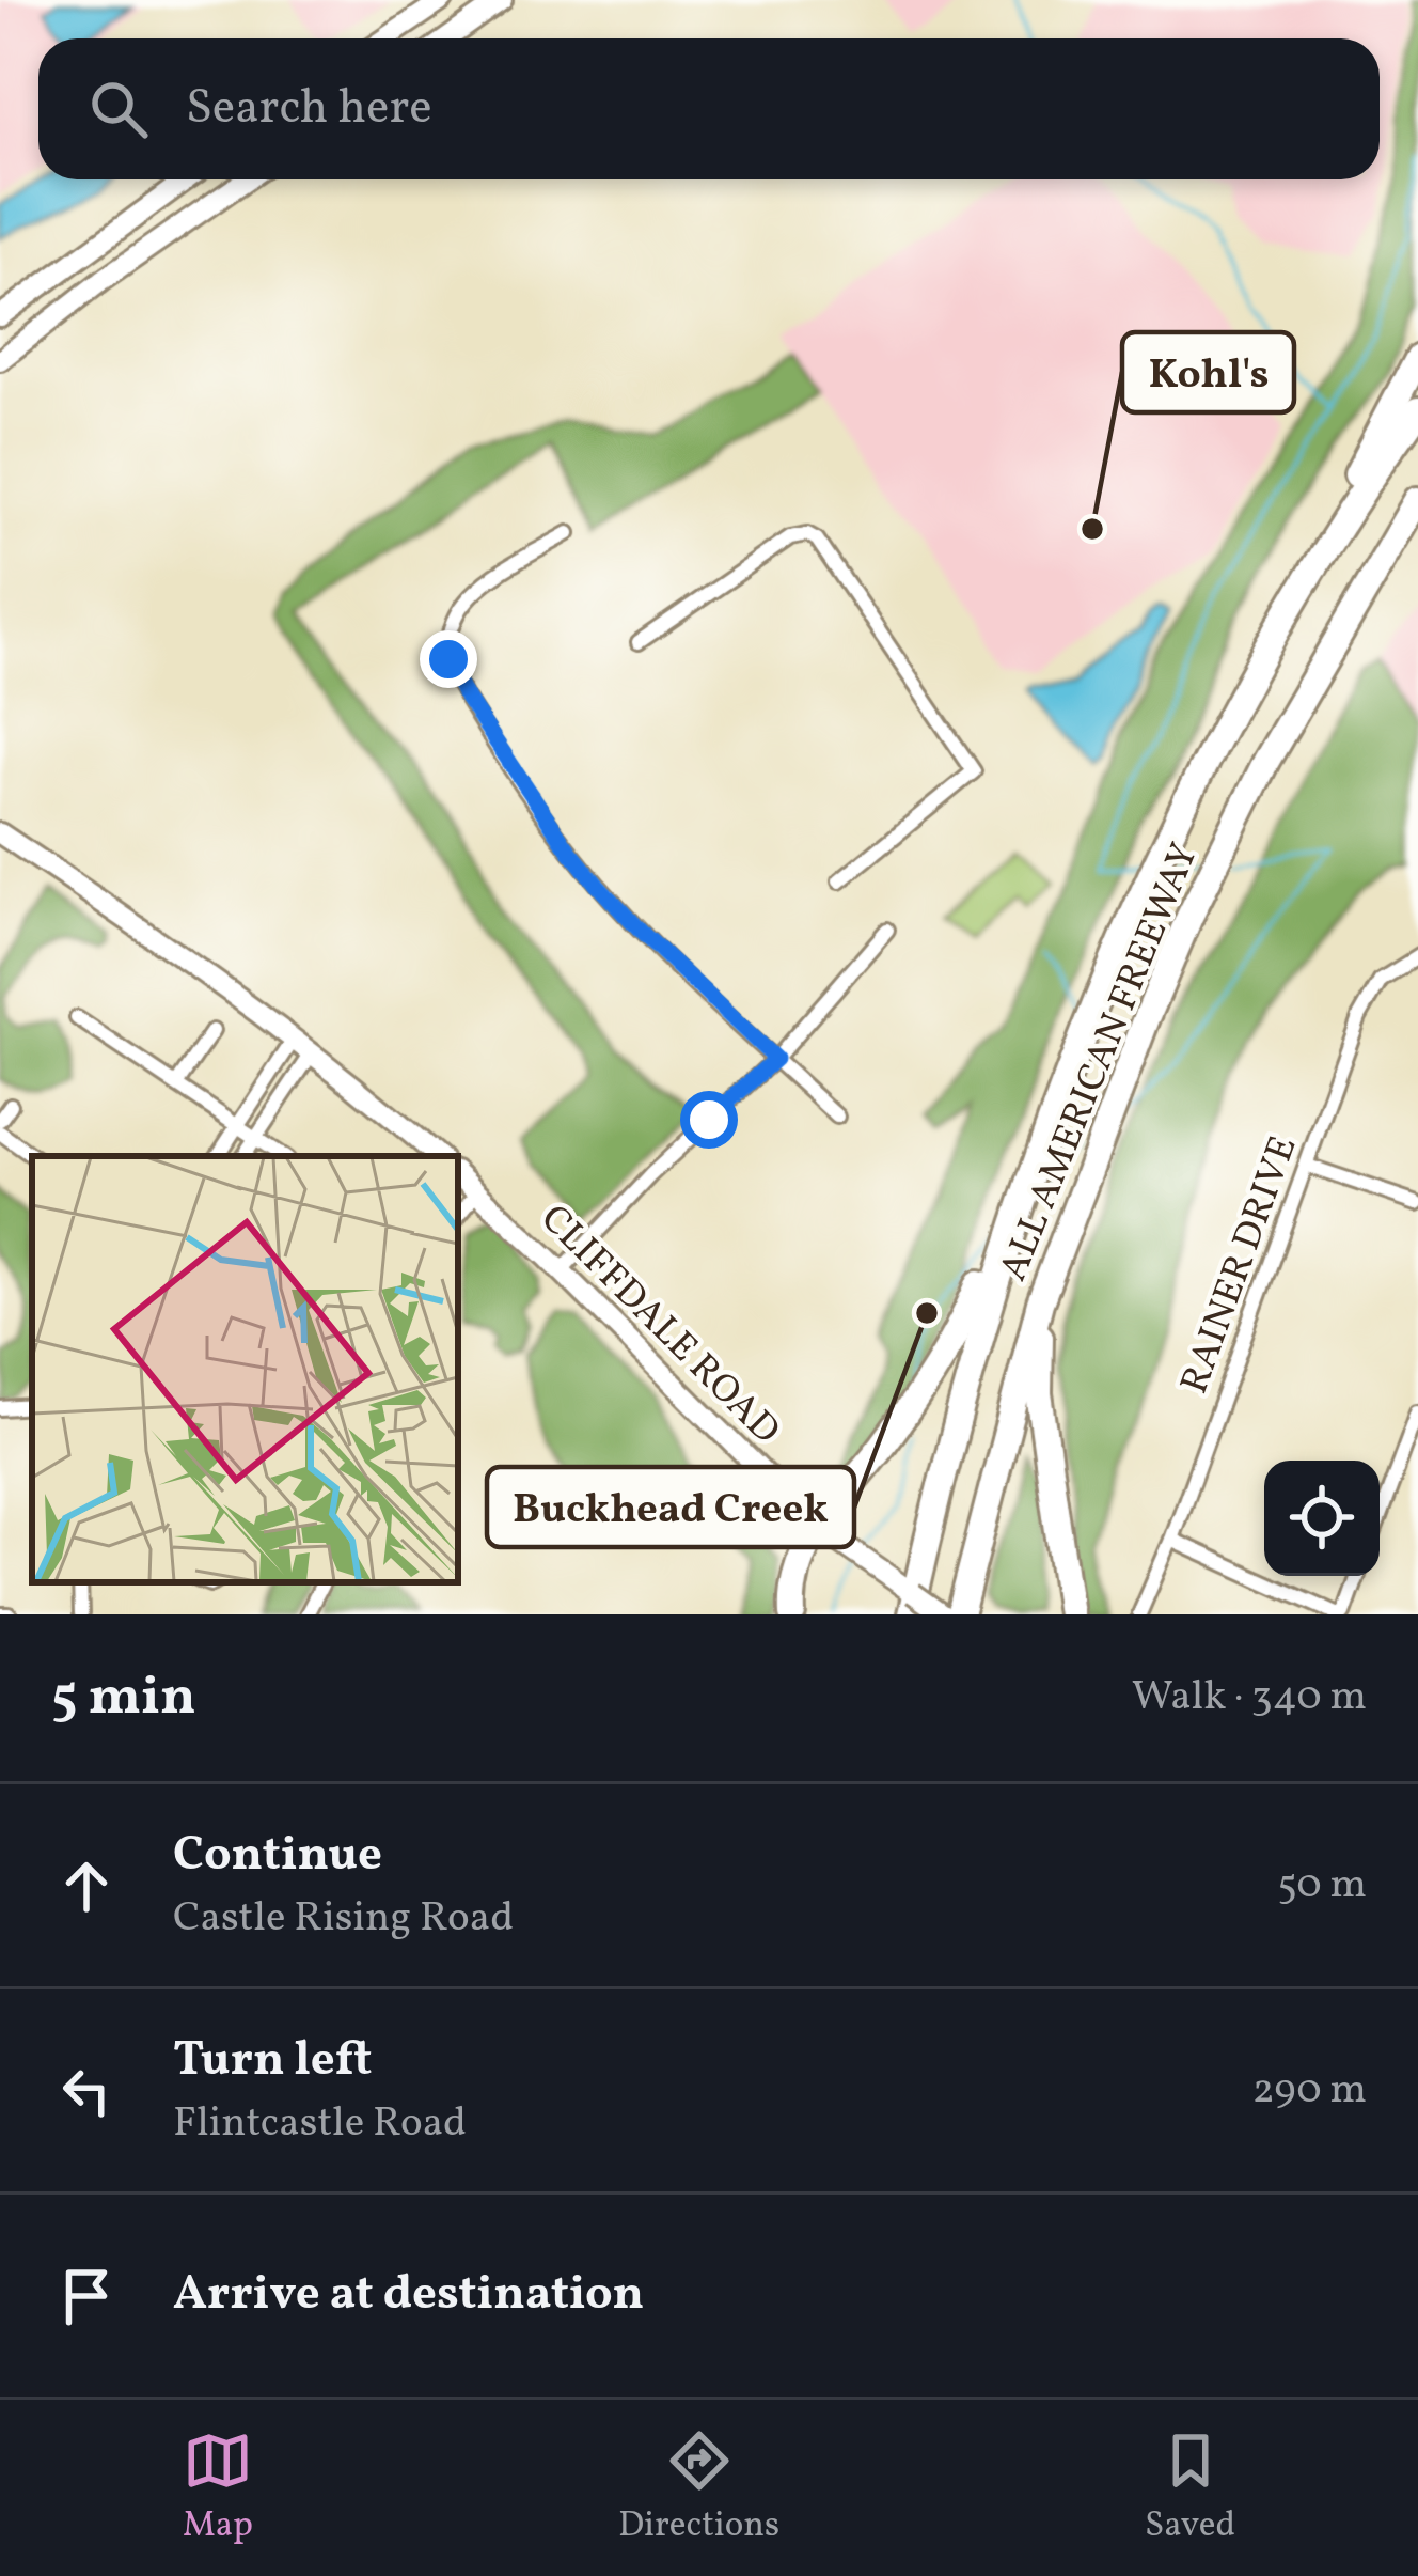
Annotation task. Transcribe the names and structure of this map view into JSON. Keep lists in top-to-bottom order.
{
  "streets": {
    "highway": ["ALL AMERICAN FREEWAY"],
    "main road": ["CLIFFDALE ROAD"],
    "street": ["RAINER DRIVE"]
  },
  "places": ["Kohl's", "Buckhead Creek"],
  "page": {
    "search": "Search here",
    "heading": ["5 min", "Walk · 340 m"],
    "list": [
      ["Continue", "Castle Rising Road", "50 m"],
      ["Turn left", "Flintcastle Road", "290 m"],
      "Arrive at destination"
    ],
    "nav": ["Map", "Directions", "Saved"]
  }
}
